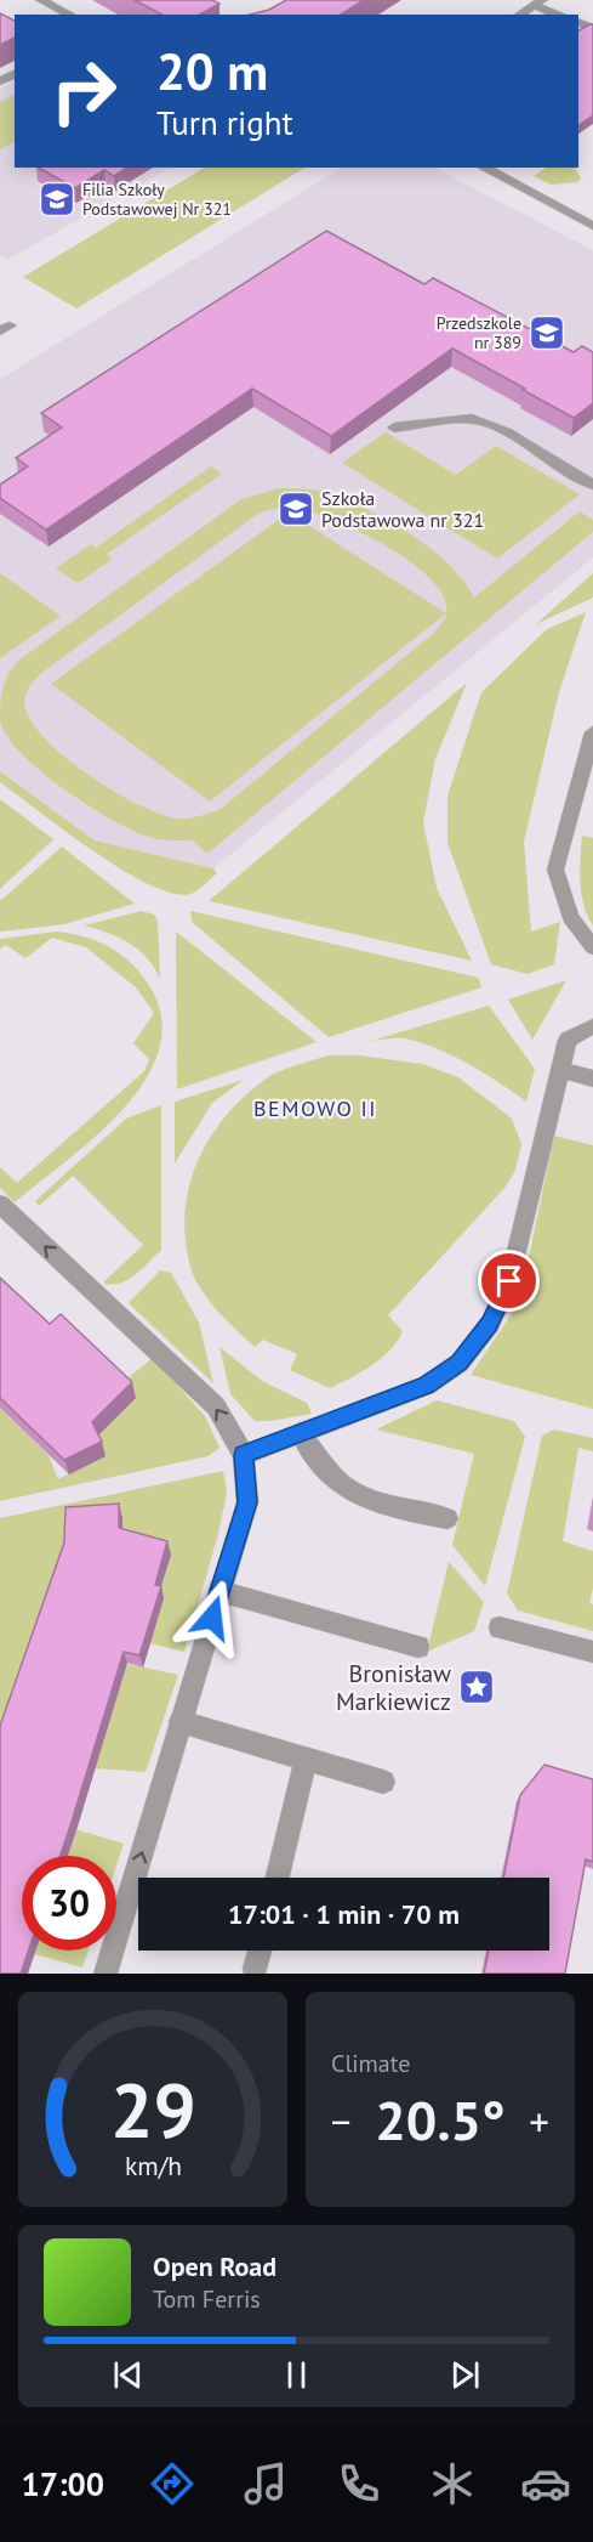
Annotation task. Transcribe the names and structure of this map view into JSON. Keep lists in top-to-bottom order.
{
  "districts": ["BEMOWO II"],
  "places": {
    "school or university": ["Filia Szkoły Podstawowej Nr 321", "Przedszkole nr 389", "Szkoła Podstawowa nr 321"],
    "place": ["Bronisław Markiewicz"]
  },
  "page": {
    "turn": ["20 m", "Turn right"],
    "limit": "30",
    "trip": "17:01 · 1 min · 70 m",
    "tile": "Climate",
    "heat": ["−", "20.5°", "+"],
    "song": ["Open Road", "Tom Ferris"],
    "tabs": "17:00",
    "gauge": ["29", "km/h"]
  }
}
